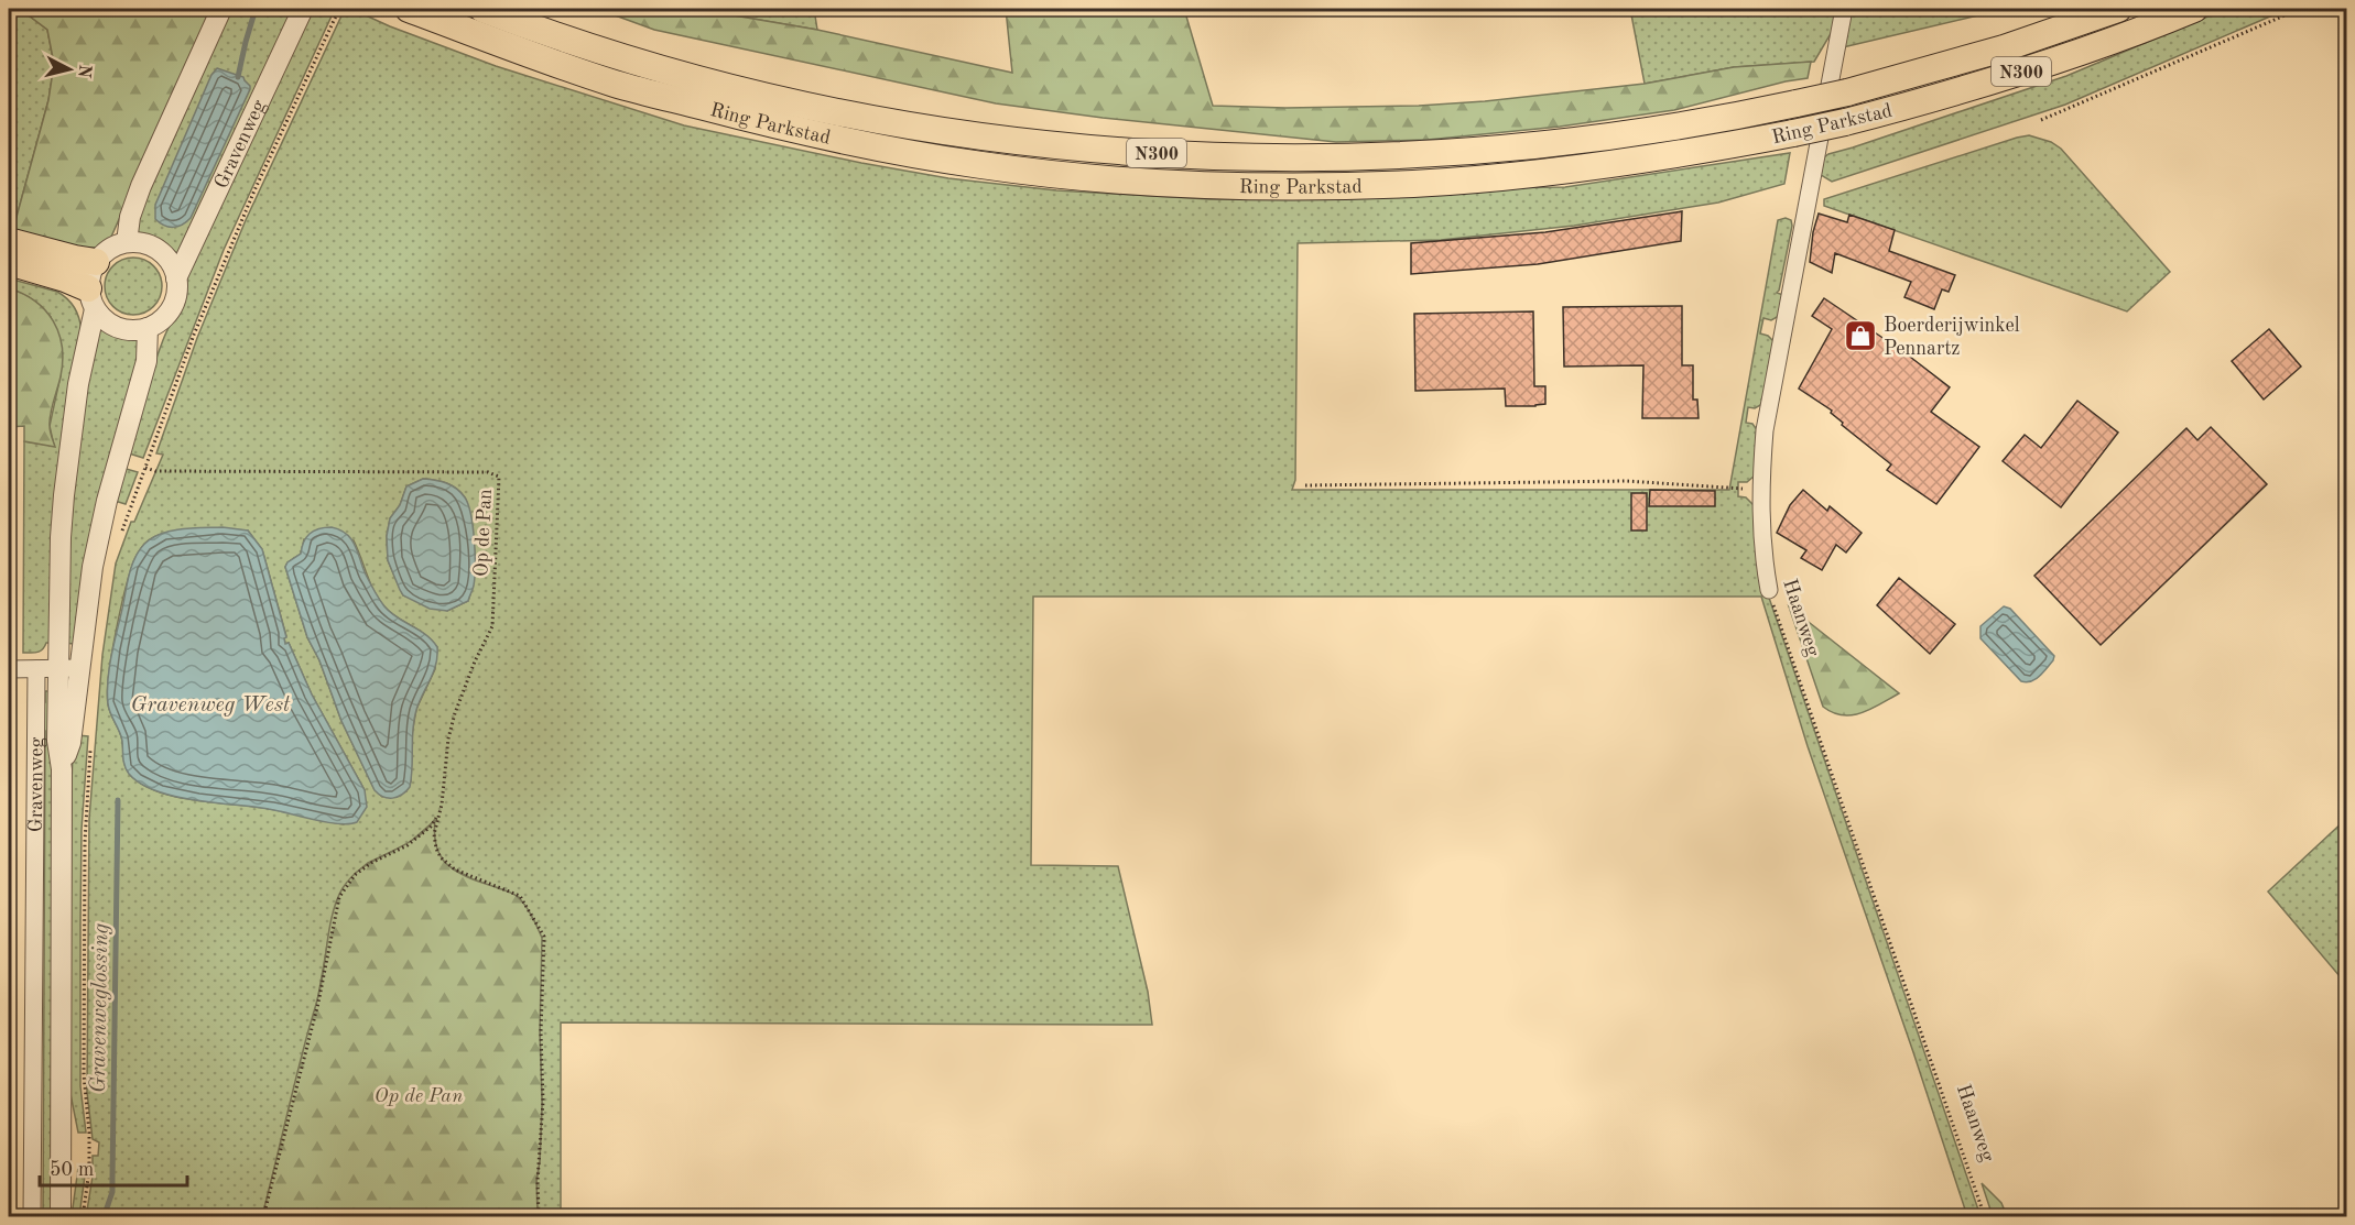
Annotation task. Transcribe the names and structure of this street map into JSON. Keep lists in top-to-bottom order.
{
  "streets": {
    "highway": ["N300", "Ring Parkstad"],
    "street": ["Gravenweg", "Haanweg"],
    "path": ["Op de Pan"]
  },
  "water": ["Gravenweg West", "Gravenweglossing"],
  "parks": ["Op de Pan"],
  "places": {
    "shop": ["Boerderijwinkel Pennartz"]
  },
  "scale_bar": "50 m",
  "north": "right"
}
